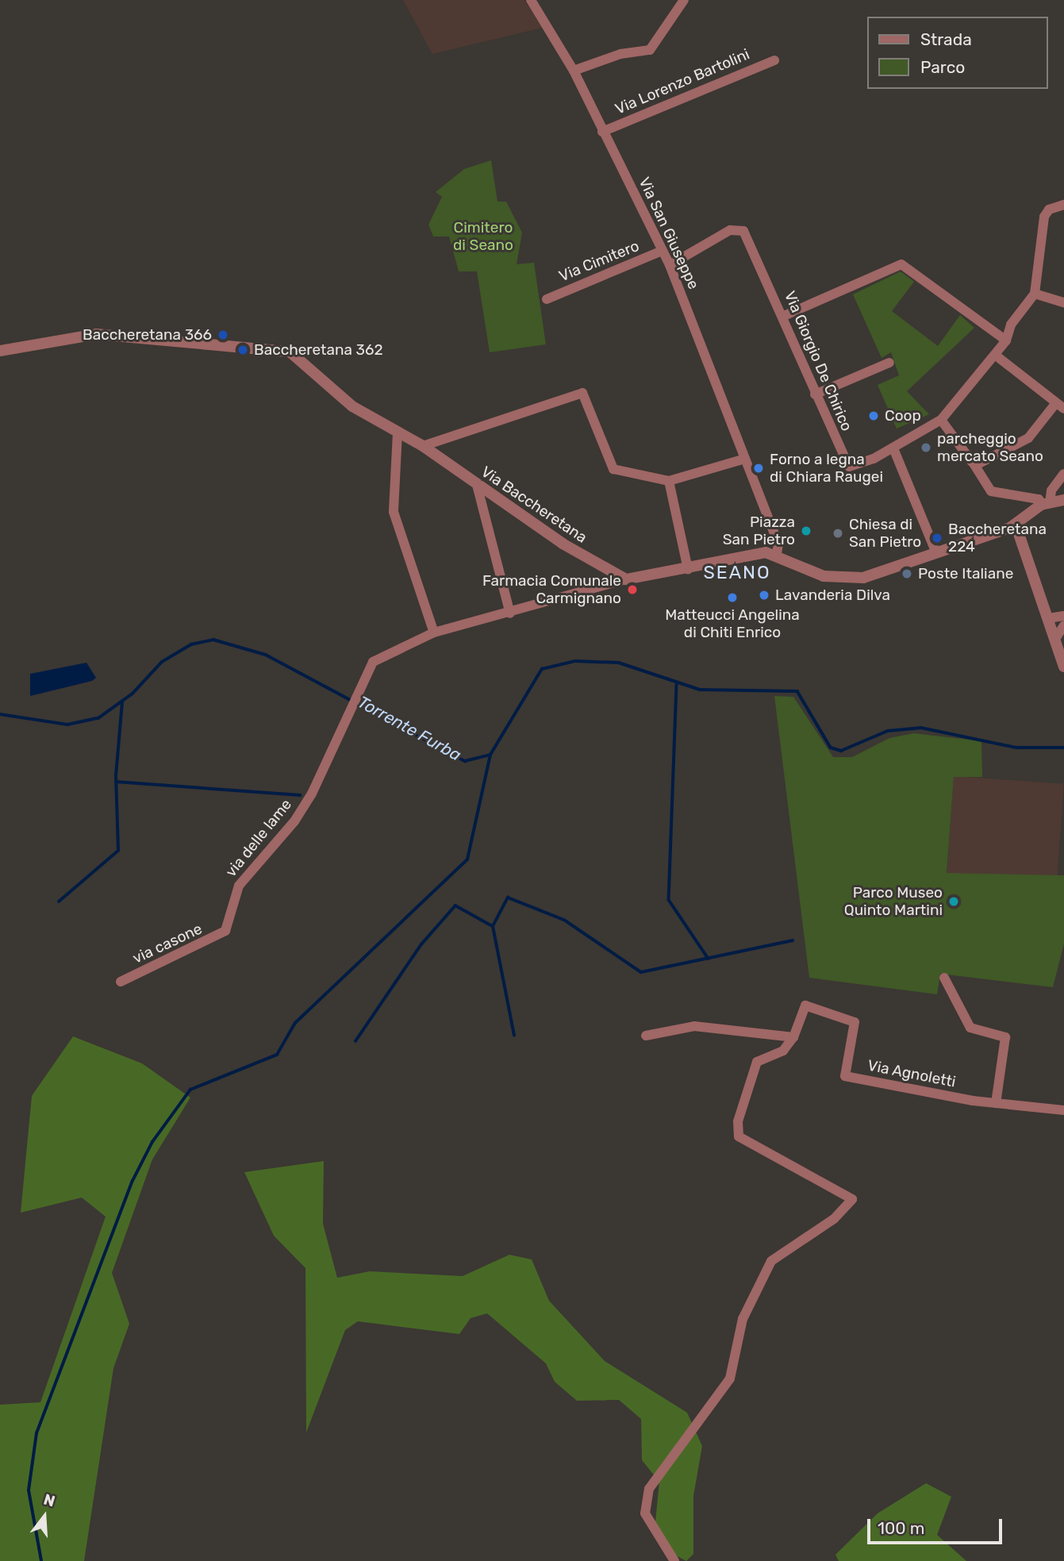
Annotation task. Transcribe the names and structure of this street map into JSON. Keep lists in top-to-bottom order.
{
  "streets": {
    "street": [
      "Via Lorenzo Bartolini",
      "Via San Giuseppe",
      "Via Cimitero",
      "Via Giorgio De Chirico",
      "Via Baccheretana",
      "via delle lame",
      "via casone",
      "Via Agnoletti"
    ]
  },
  "crossings": [
    ["Via Lorenzo Bartolini", "Via San Giuseppe"],
    ["Via San Giuseppe", "Via Cimitero"],
    ["Via San Giuseppe", "Via Giorgio De Chirico"],
    ["via delle lame", "via casone"]
  ],
  "districts": ["SEANO"],
  "water": ["Torrente Furba"],
  "parks": ["Cimitero di Seano"],
  "places": [
    "Baccheretana 366",
    "Baccheretana 362",
    "Coop",
    "parcheggio mercato Seano",
    "Forno a legna di Chiara Raugei",
    "Piazza San Pietro",
    "Chiesa di San Pietro",
    "Baccheretana 224",
    "Poste Italiane",
    "Farmacia Comunale Carmignano",
    "Lavanderia Dilva",
    "Matteucci Angelina di Chiti Enrico",
    "Parco Museo Quinto Martini"
  ],
  "legend": ["Strada", "Parco"],
  "scale_bar": "100 m",
  "north": "top"
}
